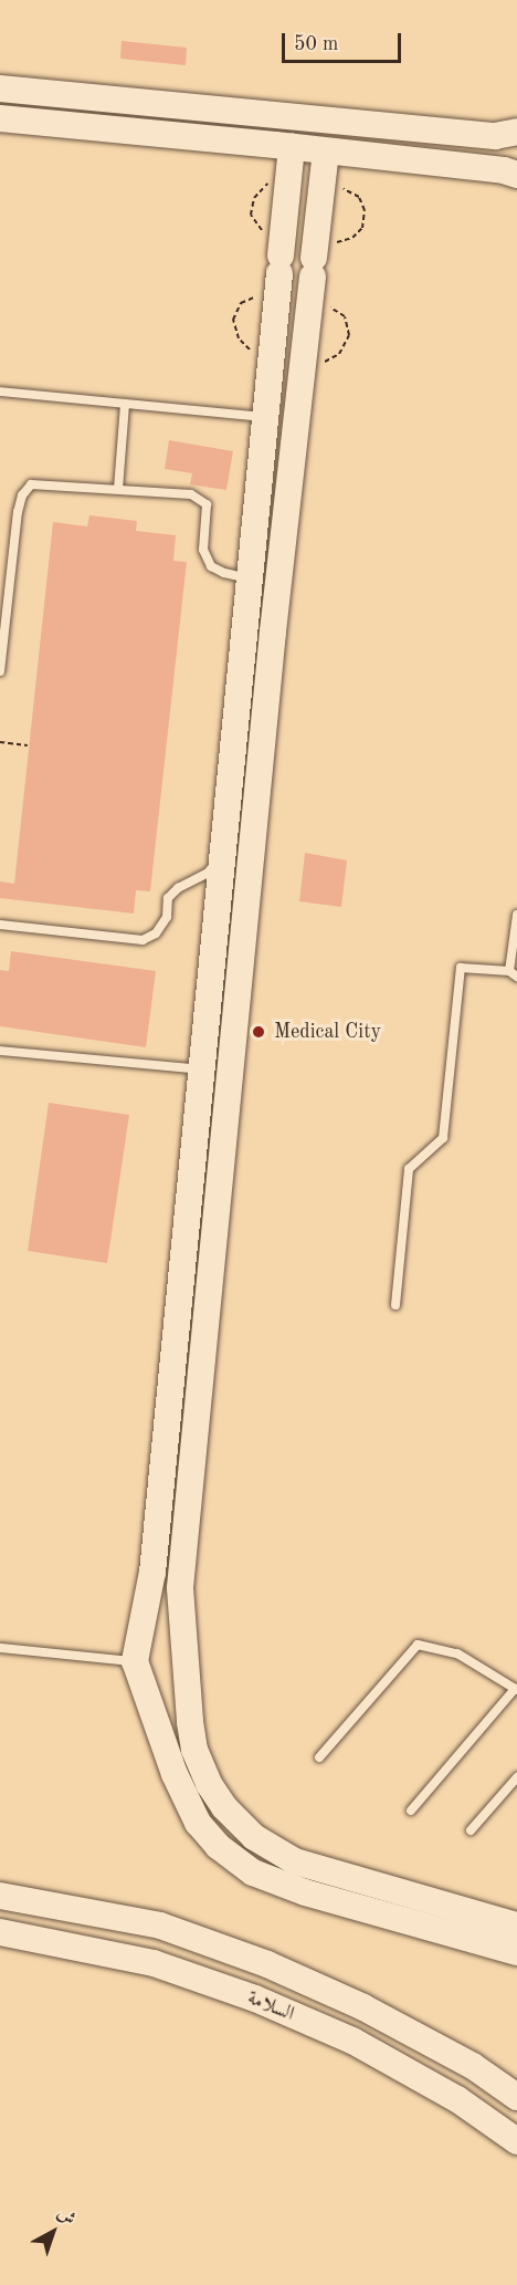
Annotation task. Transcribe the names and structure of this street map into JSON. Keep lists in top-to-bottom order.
{
  "streets": {
    "street": ["السلامة"]
  },
  "places": ["Medical City"],
  "scale_bar": "50 m",
  "north": "top right"
}
